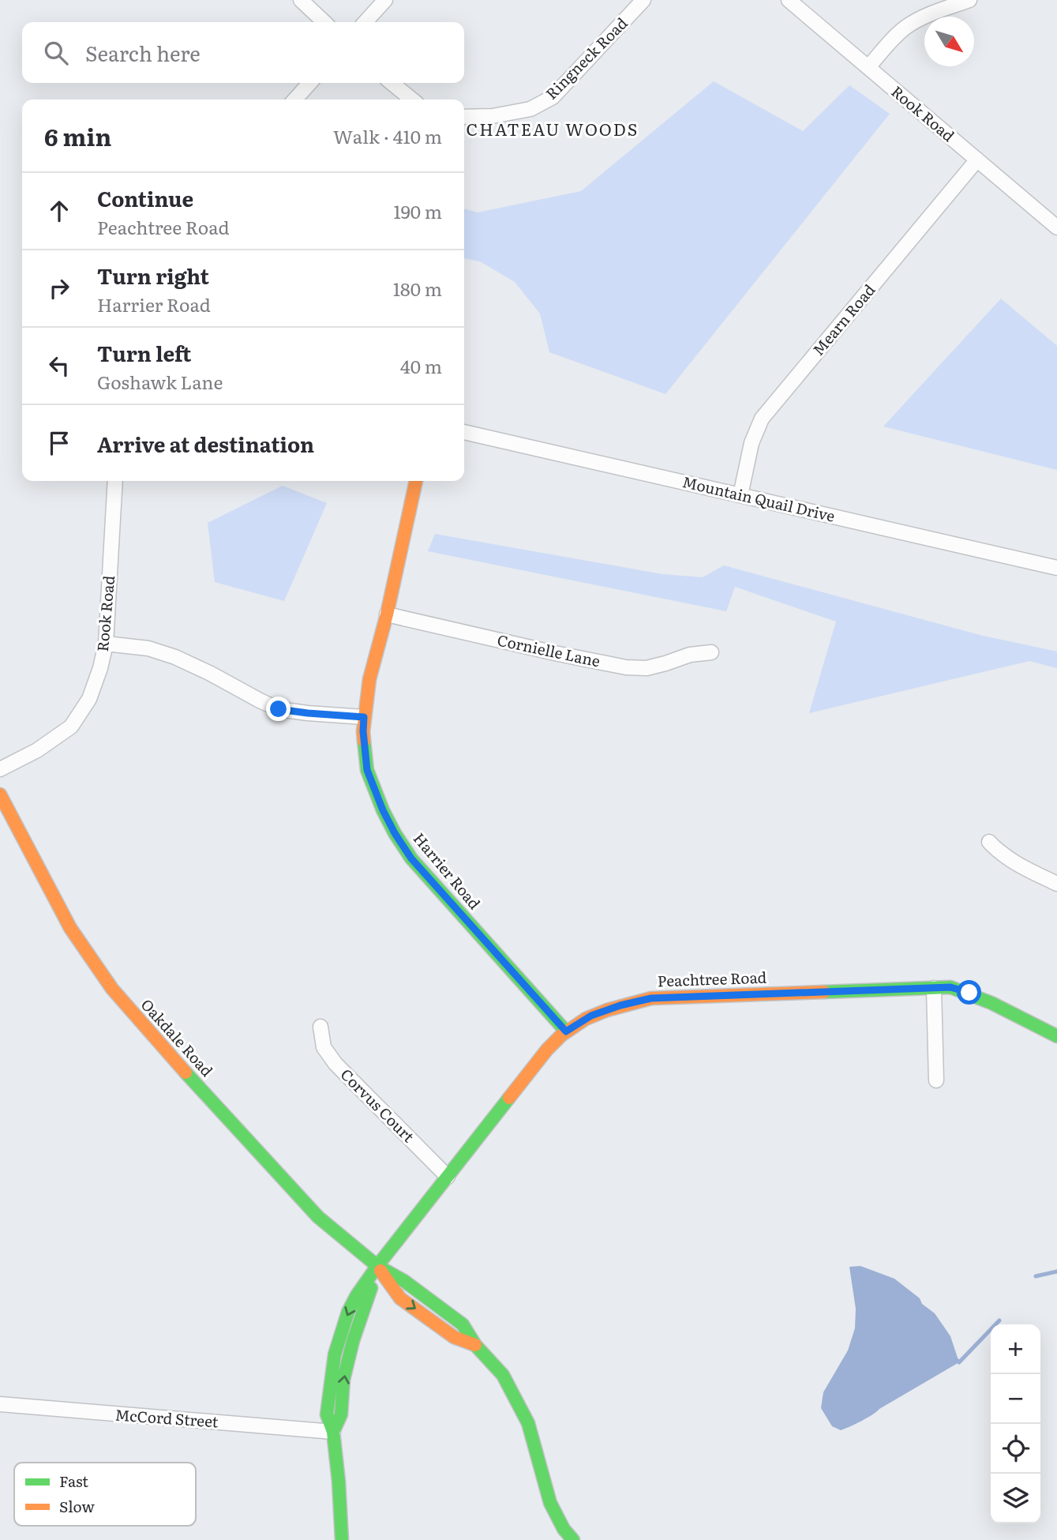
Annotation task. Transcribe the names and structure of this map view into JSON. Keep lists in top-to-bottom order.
{
  "streets": {
    "street": [
      "Ringneck Road",
      "Rook Road",
      "Mearn Road",
      "Mountain Quail Drive",
      "Cornielle Lane",
      "Harrier Road",
      "Peachtree Road",
      "Oakdale Road",
      "Corvus Court",
      "McCord Street"
    ]
  },
  "crossings": [
    ["Rook Road", "Mearn Road"],
    ["Mearn Road", "Mountain Quail Drive"],
    ["Cornielle Lane", "Harrier Road"],
    ["Harrier Road", "Peachtree Road"],
    ["Peachtree Road", "Oakdale Road"],
    ["Peachtree Road", "Corvus Court"],
    ["Peachtree Road", "McCord Street"]
  ],
  "districts": ["CHATEAU WOODS"],
  "legend": ["Fast", "Slow"],
  "north": "bottom right",
  "page": {
    "search": "Search here",
    "heading": ["6 min", "Walk · 410 m"],
    "list": [
      ["Continue", "Peachtree Road", "190 m"],
      ["Turn right", "Harrier Road", "180 m"],
      ["Turn left", "Goshawk Lane", "40 m"],
      "Arrive at destination"
    ],
    "map_buttons": ["+", "−"]
  }
}
